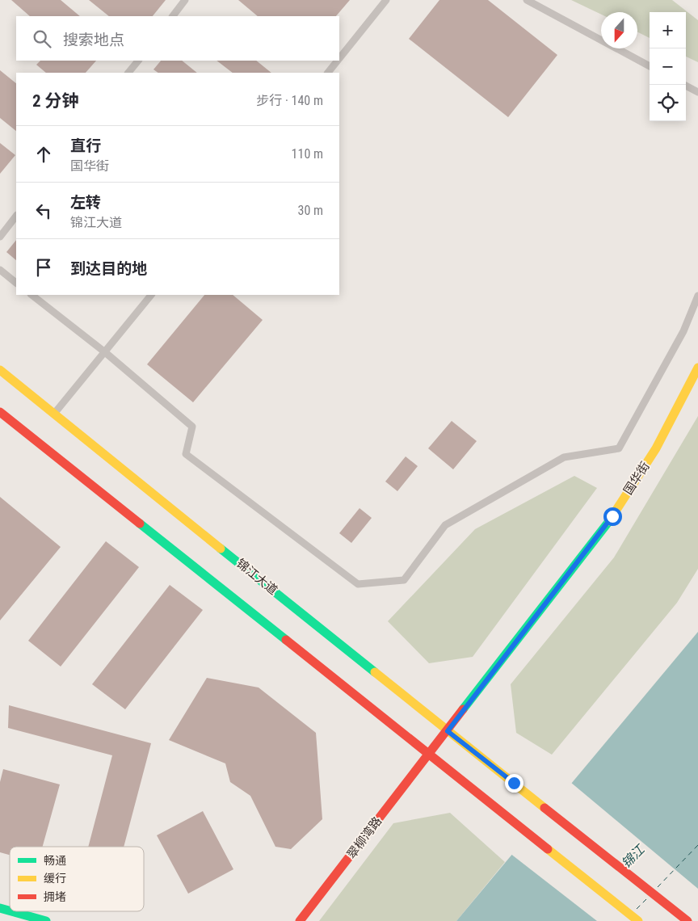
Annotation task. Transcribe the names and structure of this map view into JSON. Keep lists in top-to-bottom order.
{
  "streets": {
    "main road": ["国华街", "锦江大道", "翠柳湾路"]
  },
  "crossings": [
    ["国华街", "锦江大道"],
    ["国华街", "翠柳湾路"]
  ],
  "water": ["锦江"],
  "legend": ["畅通", "缓行", "拥堵"],
  "north": "bottom",
  "page": {
    "map_buttons": ["+", "−"],
    "search": "搜索地点",
    "heading": ["2 分钟", "步行 · 140 m"],
    "list": [
      ["直行", "国华街", "110 m"],
      ["左转", "锦江大道", "30 m"],
      "到达目的地"
    ]
  }
}
